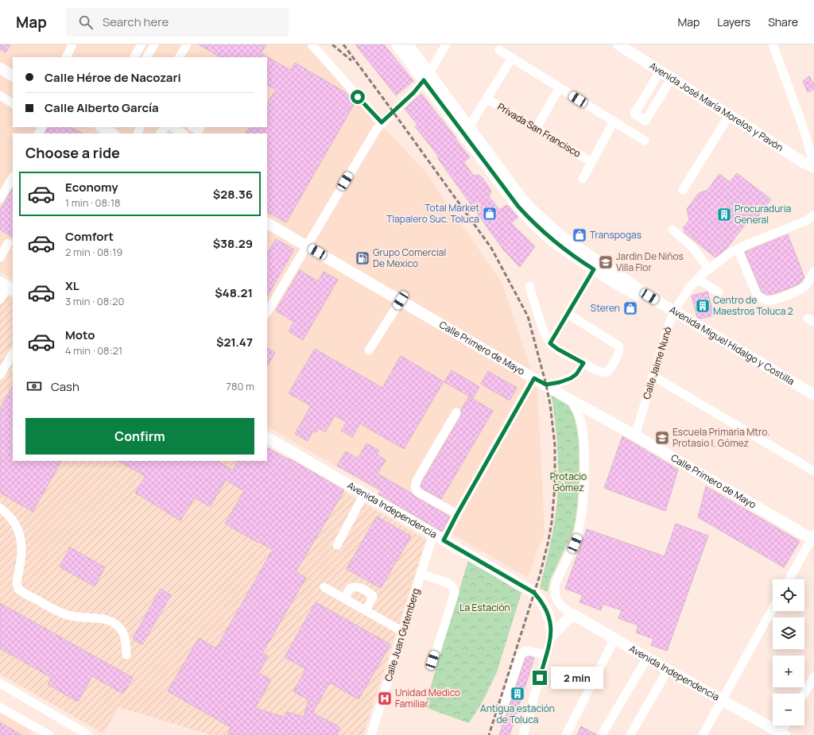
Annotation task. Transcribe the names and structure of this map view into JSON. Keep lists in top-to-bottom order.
{
  "streets": {
    "main road": [
      "Avenida José María Morelos y Pavón",
      "Avenida Miguel Hidalgo y Costilla",
      "Calle Primero de Mayo",
      "Avenida Independencia"
    ],
    "street": ["Privada San Francisco", "Calle Jaime Nunó", "Calle Juan Gutemberg"]
  },
  "crossings": [
    ["Avenida Miguel Hidalgo y Costilla", "Calle Jaime Nunó"],
    ["Calle Primero de Mayo", "Calle Jaime Nunó"],
    ["Calle Primero de Mayo", "Avenida Independencia"],
    ["Avenida Independencia", "Calle Juan Gutemberg"]
  ],
  "parks": ["Protacio Gómez", "La Estación"],
  "places": {
    "shop": ["Total Market Tlapalero Suc. Toluca", "Transpogas", "Steren"],
    "building": ["Procuraduria General", "Centro de Maestros Toluca 2", "Antigua estación de Toluca"],
    "fuel station": ["Grupo Comercial De Mexico"],
    "school or university": ["Jardin De Niños Villa Flor", "Escuela Primaria Mtro. Protasio I. Gómez"],
    "hospital": ["Unidad Medico Familiar"]
  },
  "page": {
    "header": "Map",
    "search": "Search here",
    "nav": ["Map", "Layers", "Share"],
    "banner": ["Calle Héroe de Nacozari", "Calle Alberto García"],
    "heading": "Choose a ride",
    "list": [
      {
        "name": "Economy",
        "note": "1 min · 08:18",
        "value": "$28.36"
      },
      {
        "name": "Comfort",
        "note": "2 min · 08:19",
        "value": "$38.29"
      },
      {
        "name": "XL",
        "note": "3 min · 08:20",
        "value": "$48.21"
      },
      {
        "name": "Moto",
        "note": "4 min · 08:21",
        "value": "$21.47"
      }
    ],
    "pay": ["Cash", "780 m"],
    "buttons": "Confirm",
    "map_buttons": ["+", "−"],
    "bubble": "2 min"
  }
}
